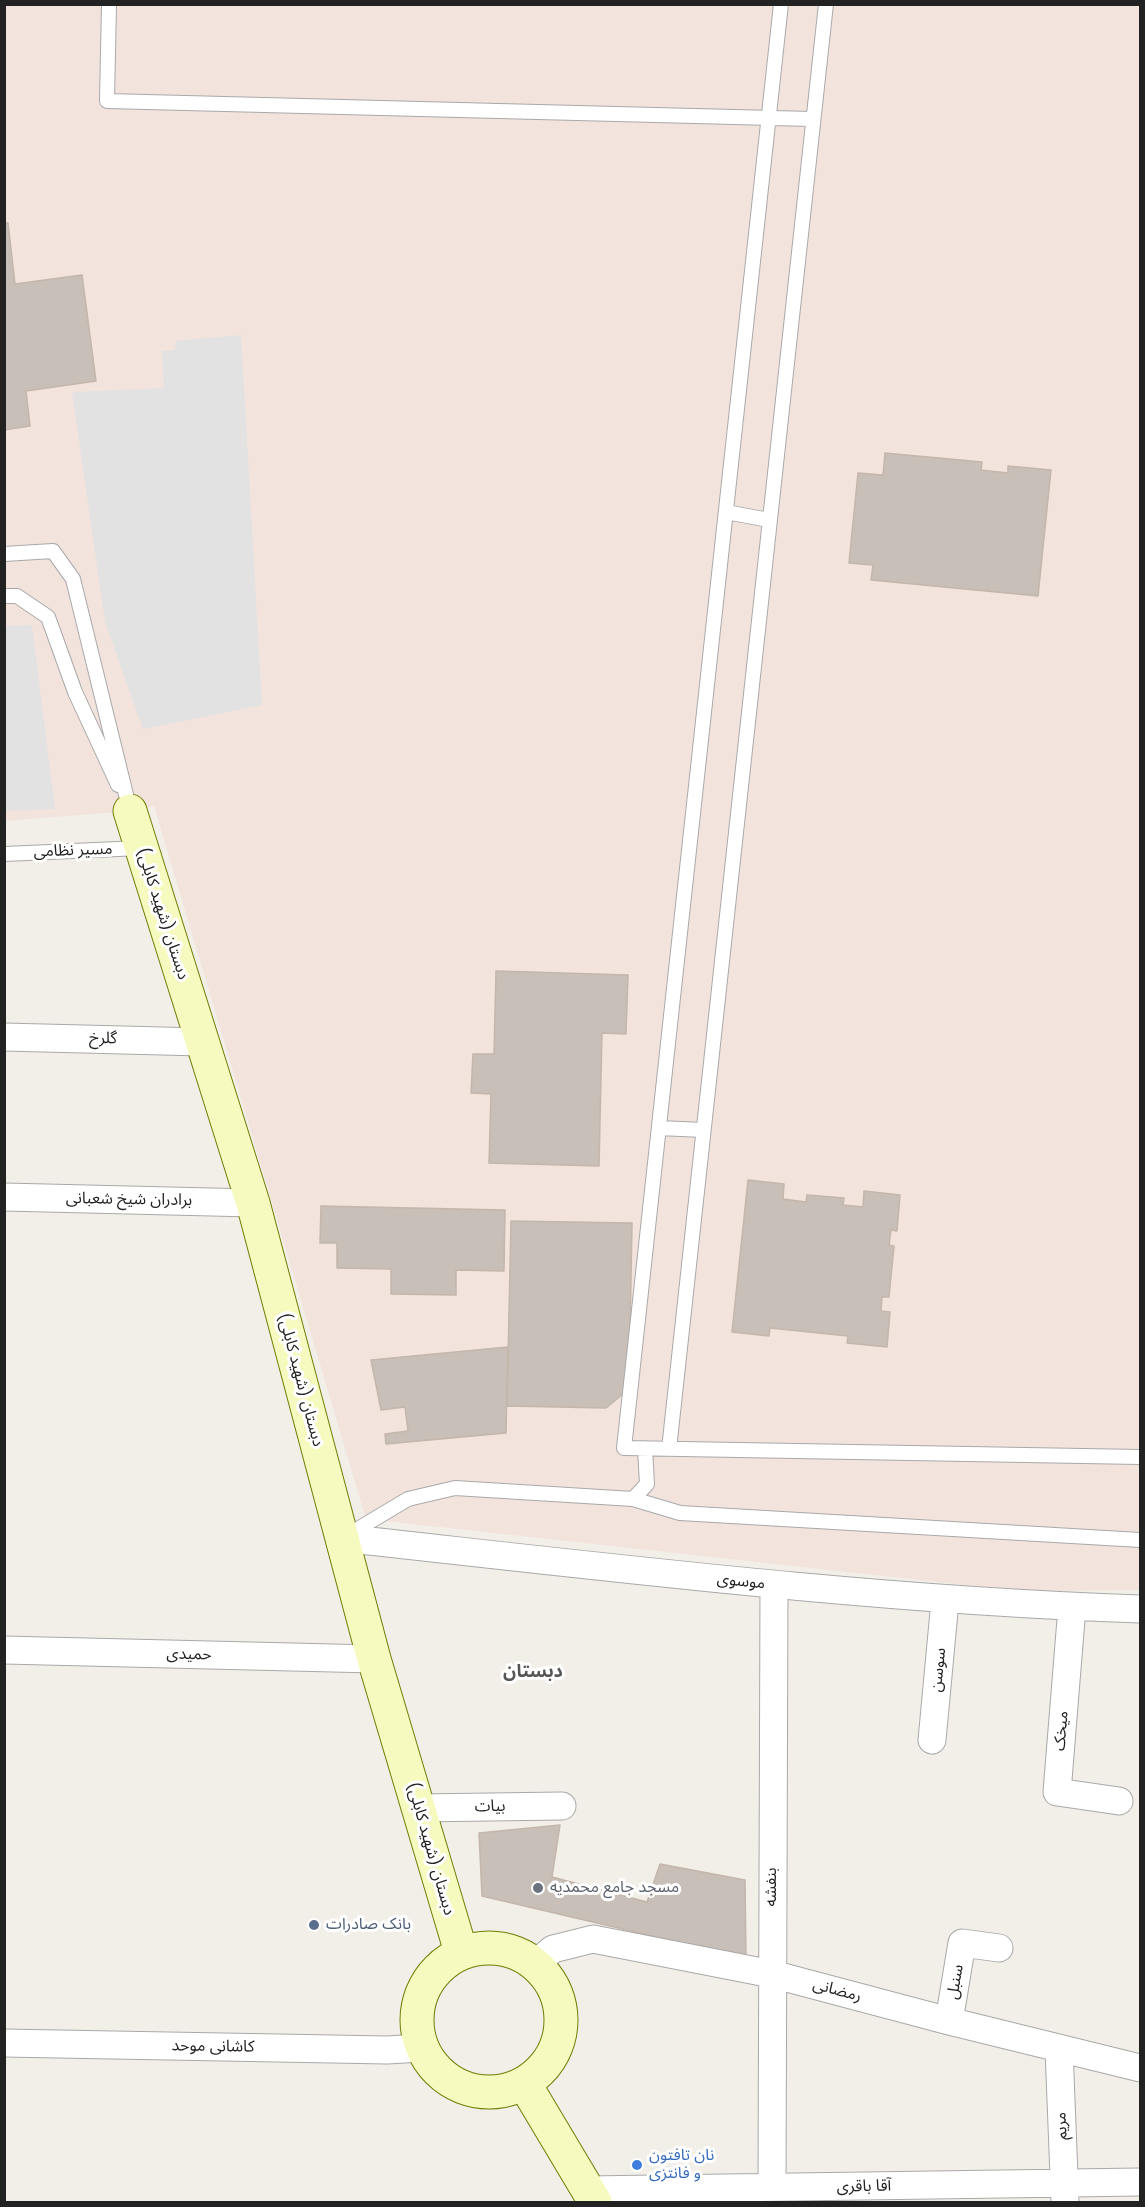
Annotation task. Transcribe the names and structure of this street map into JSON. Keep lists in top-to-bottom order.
{
  "streets": {
    "main road": ["دبستان (شهید کابلی)"],
    "street": [
      "گلرخ",
      "برادران شیخ شعبانی",
      "موسوی",
      "حمیدی",
      "سوسن",
      "میخک",
      "بیات",
      "بنفشه",
      "سنبل",
      "رمضانی",
      "کاشانی موحد",
      "مریم",
      "آقا باقری"
    ],
    "lane": ["مسیر نظامی"]
  },
  "crossings": [
    ["مسیر نظامی", "دبستان (شهید کابلی)"],
    ["دبستان (شهید کابلی)", "گلرخ"],
    ["دبستان (شهید کابلی)", "برادران شیخ شعبانی"],
    ["دبستان (شهید کابلی)", "موسوی"],
    ["دبستان (شهید کابلی)", "حمیدی"],
    ["دبستان (شهید کابلی)", "بیات"],
    ["دبستان (شهید کابلی)", "رمضانی"],
    ["دبستان (شهید کابلی)", "کاشانی موحد"],
    ["موسوی", "سوسن"],
    ["موسوی", "میخک"],
    ["موسوی", "بنفشه"],
    ["بنفشه", "رمضانی"],
    ["بنفشه", "آقا باقری"],
    ["سنبل", "رمضانی"],
    ["رمضانی", "کاشانی موحد"],
    ["رمضانی", "مریم"],
    ["مریم", "آقا باقری"]
  ],
  "districts": ["دبستان"],
  "places": ["مسجد جامع محمدیه", "بانک صادرات", "نان تافتون و فانتزی"]
}
